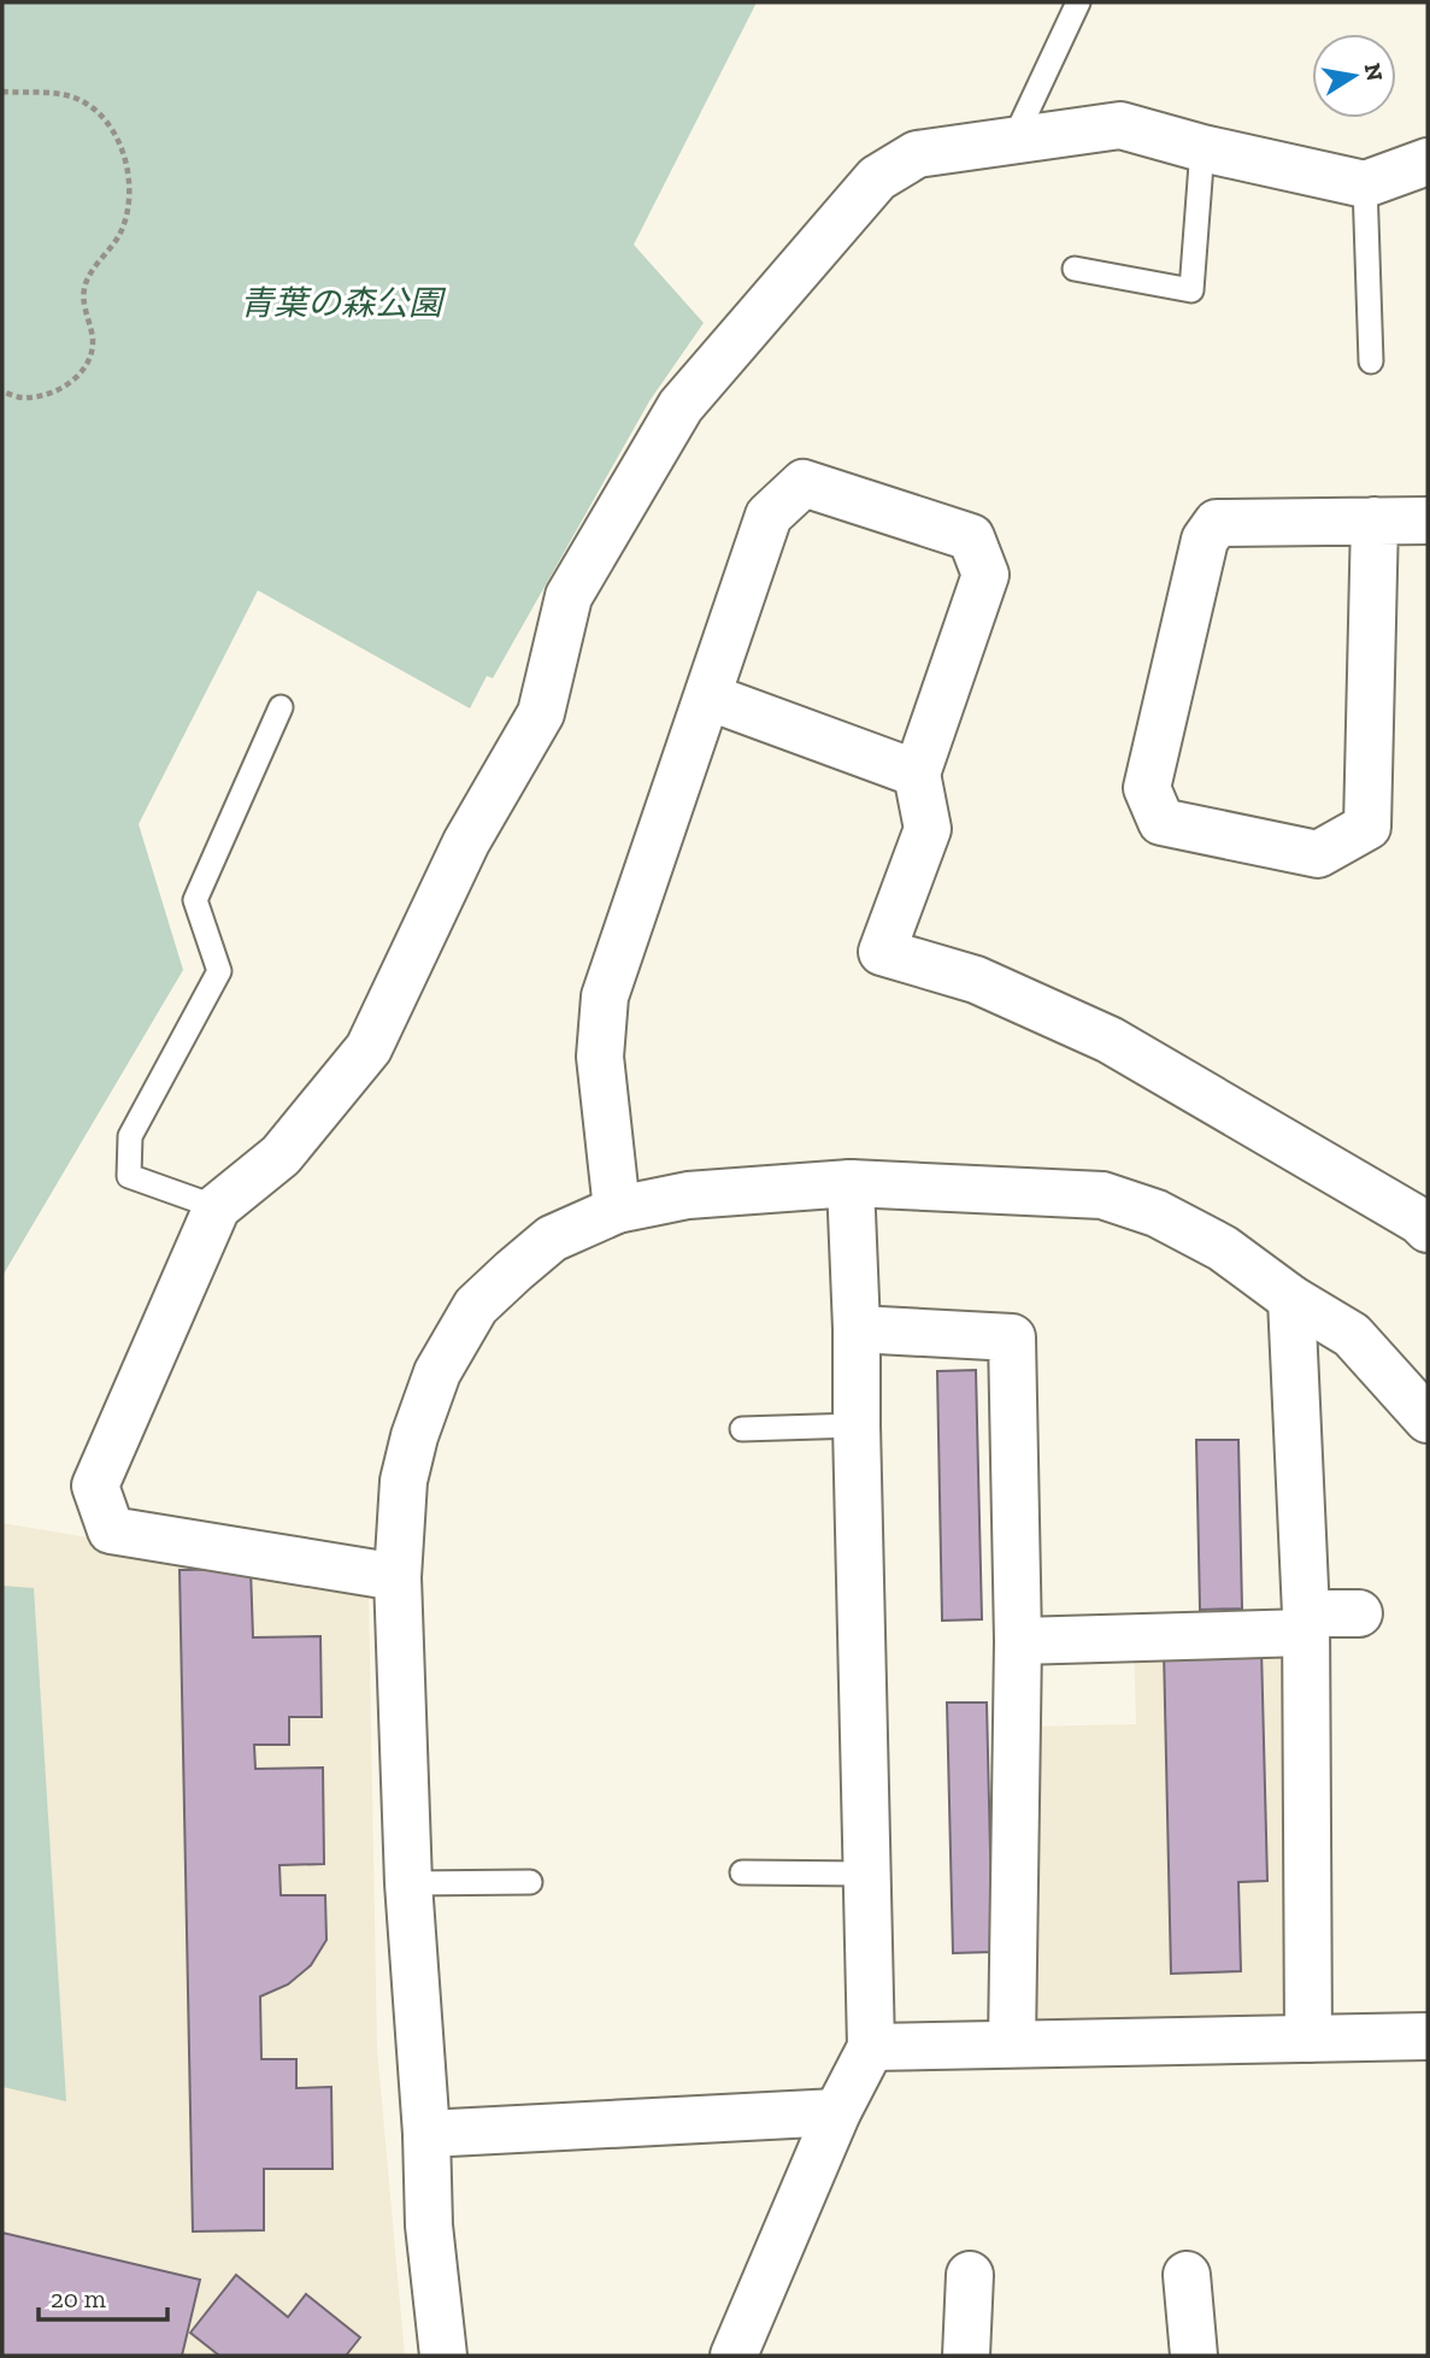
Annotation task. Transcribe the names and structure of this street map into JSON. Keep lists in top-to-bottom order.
{
  "parks": ["青葉の森公園"],
  "scale_bar": "20 m",
  "north": "right"
}
